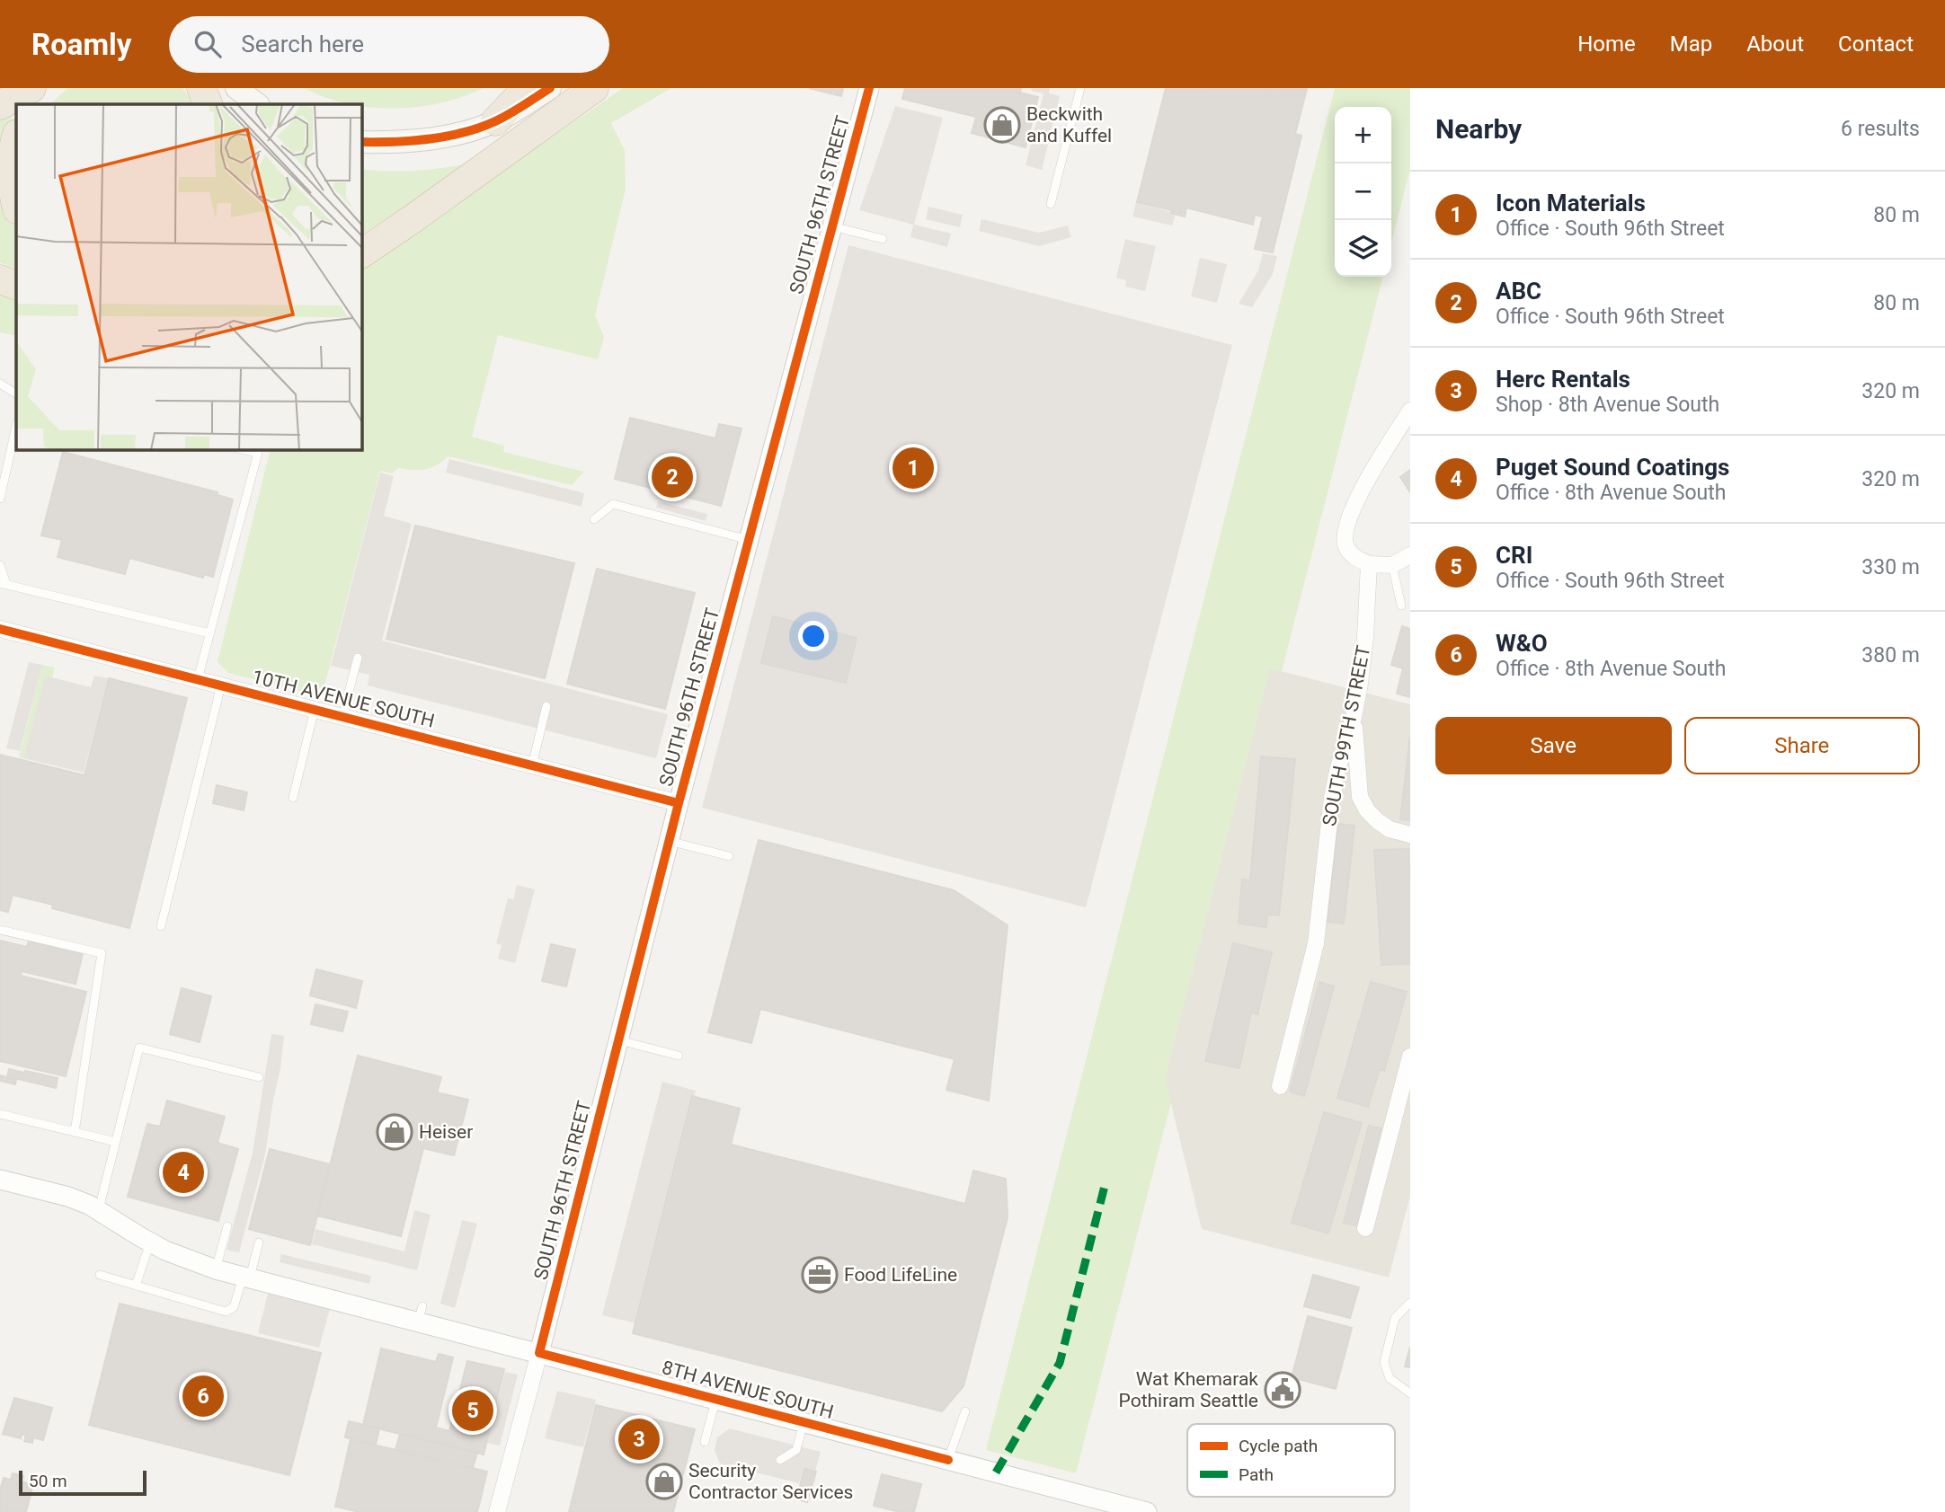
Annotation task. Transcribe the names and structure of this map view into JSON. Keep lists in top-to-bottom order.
{
  "streets": {
    "street": [
      "SOUTH 96TH STREET",
      "10TH AVENUE SOUTH",
      "SOUTH 99TH STREET",
      "8TH AVENUE SOUTH"
    ]
  },
  "crossings": [
    ["SOUTH 96TH STREET", "10TH AVENUE SOUTH"],
    ["SOUTH 96TH STREET", "8TH AVENUE SOUTH"]
  ],
  "places": {
    "shop": ["Beckwith and Kuffel", "Heiser", "Security Contractor Services"],
    "office": ["Food LifeLine"],
    "public building": ["Wat Khemarak Pothiram Seattle"]
  },
  "legend": ["Cycle path", "Path"],
  "scale_bar": "50 m",
  "page": {
    "header": "Roamly",
    "search": "Search here",
    "nav": [
      "Home",
      "Map",
      "About",
      "Contact"
    ],
    "heading": ["Nearby", "6 results"],
    "map_buttons": ["+", "−"],
    "list": [
      {
        "mark": "1",
        "name": "Icon Materials",
        "note": "Office · South 96th Street",
        "value": "80 m"
      },
      {
        "mark": "2",
        "name": "ABC",
        "note": "Office · South 96th Street",
        "value": "80 m"
      },
      {
        "mark": "3",
        "name": "Herc Rentals",
        "note": "Shop · 8th Avenue South",
        "value": "320 m"
      },
      {
        "mark": "4",
        "name": "Puget Sound Coatings",
        "note": "Office · 8th Avenue South",
        "value": "320 m"
      },
      {
        "mark": "5",
        "name": "CRI",
        "note": "Office · South 96th Street",
        "value": "330 m"
      },
      {
        "mark": "6",
        "name": "W&O",
        "note": "Office · 8th Avenue South",
        "value": "380 m"
      }
    ],
    "pins": [
      "1",
      "2",
      "4",
      "6",
      "5",
      "3"
    ],
    "buttons": ["Save", "Share"],
    "scale": "50 m"
  }
}
